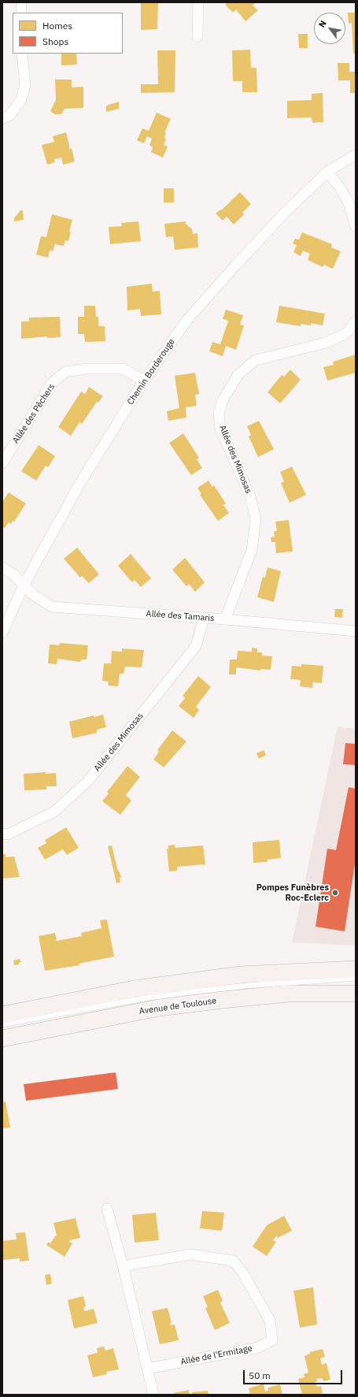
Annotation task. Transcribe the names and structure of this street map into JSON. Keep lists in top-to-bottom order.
{
  "streets": {
    "main road": ["Avenue de Toulouse"],
    "street": [
      "Chemin Borderouge",
      "Allée des Pêchers",
      "Allée des Mimosas",
      "Allée des Tamaris",
      "Allée de l'Ermitage"
    ]
  },
  "crossings": [
    ["Chemin Borderouge", "Allée des Pêchers"],
    ["Chemin Borderouge", "Allée des Tamaris"],
    ["Allée des Mimosas", "Allée des Tamaris"]
  ],
  "places": ["Pompes Funèbres Roc-Eclerc"],
  "legend": ["Homes", "Shops"],
  "scale_bar": "50 m",
  "north": "top left"
}
